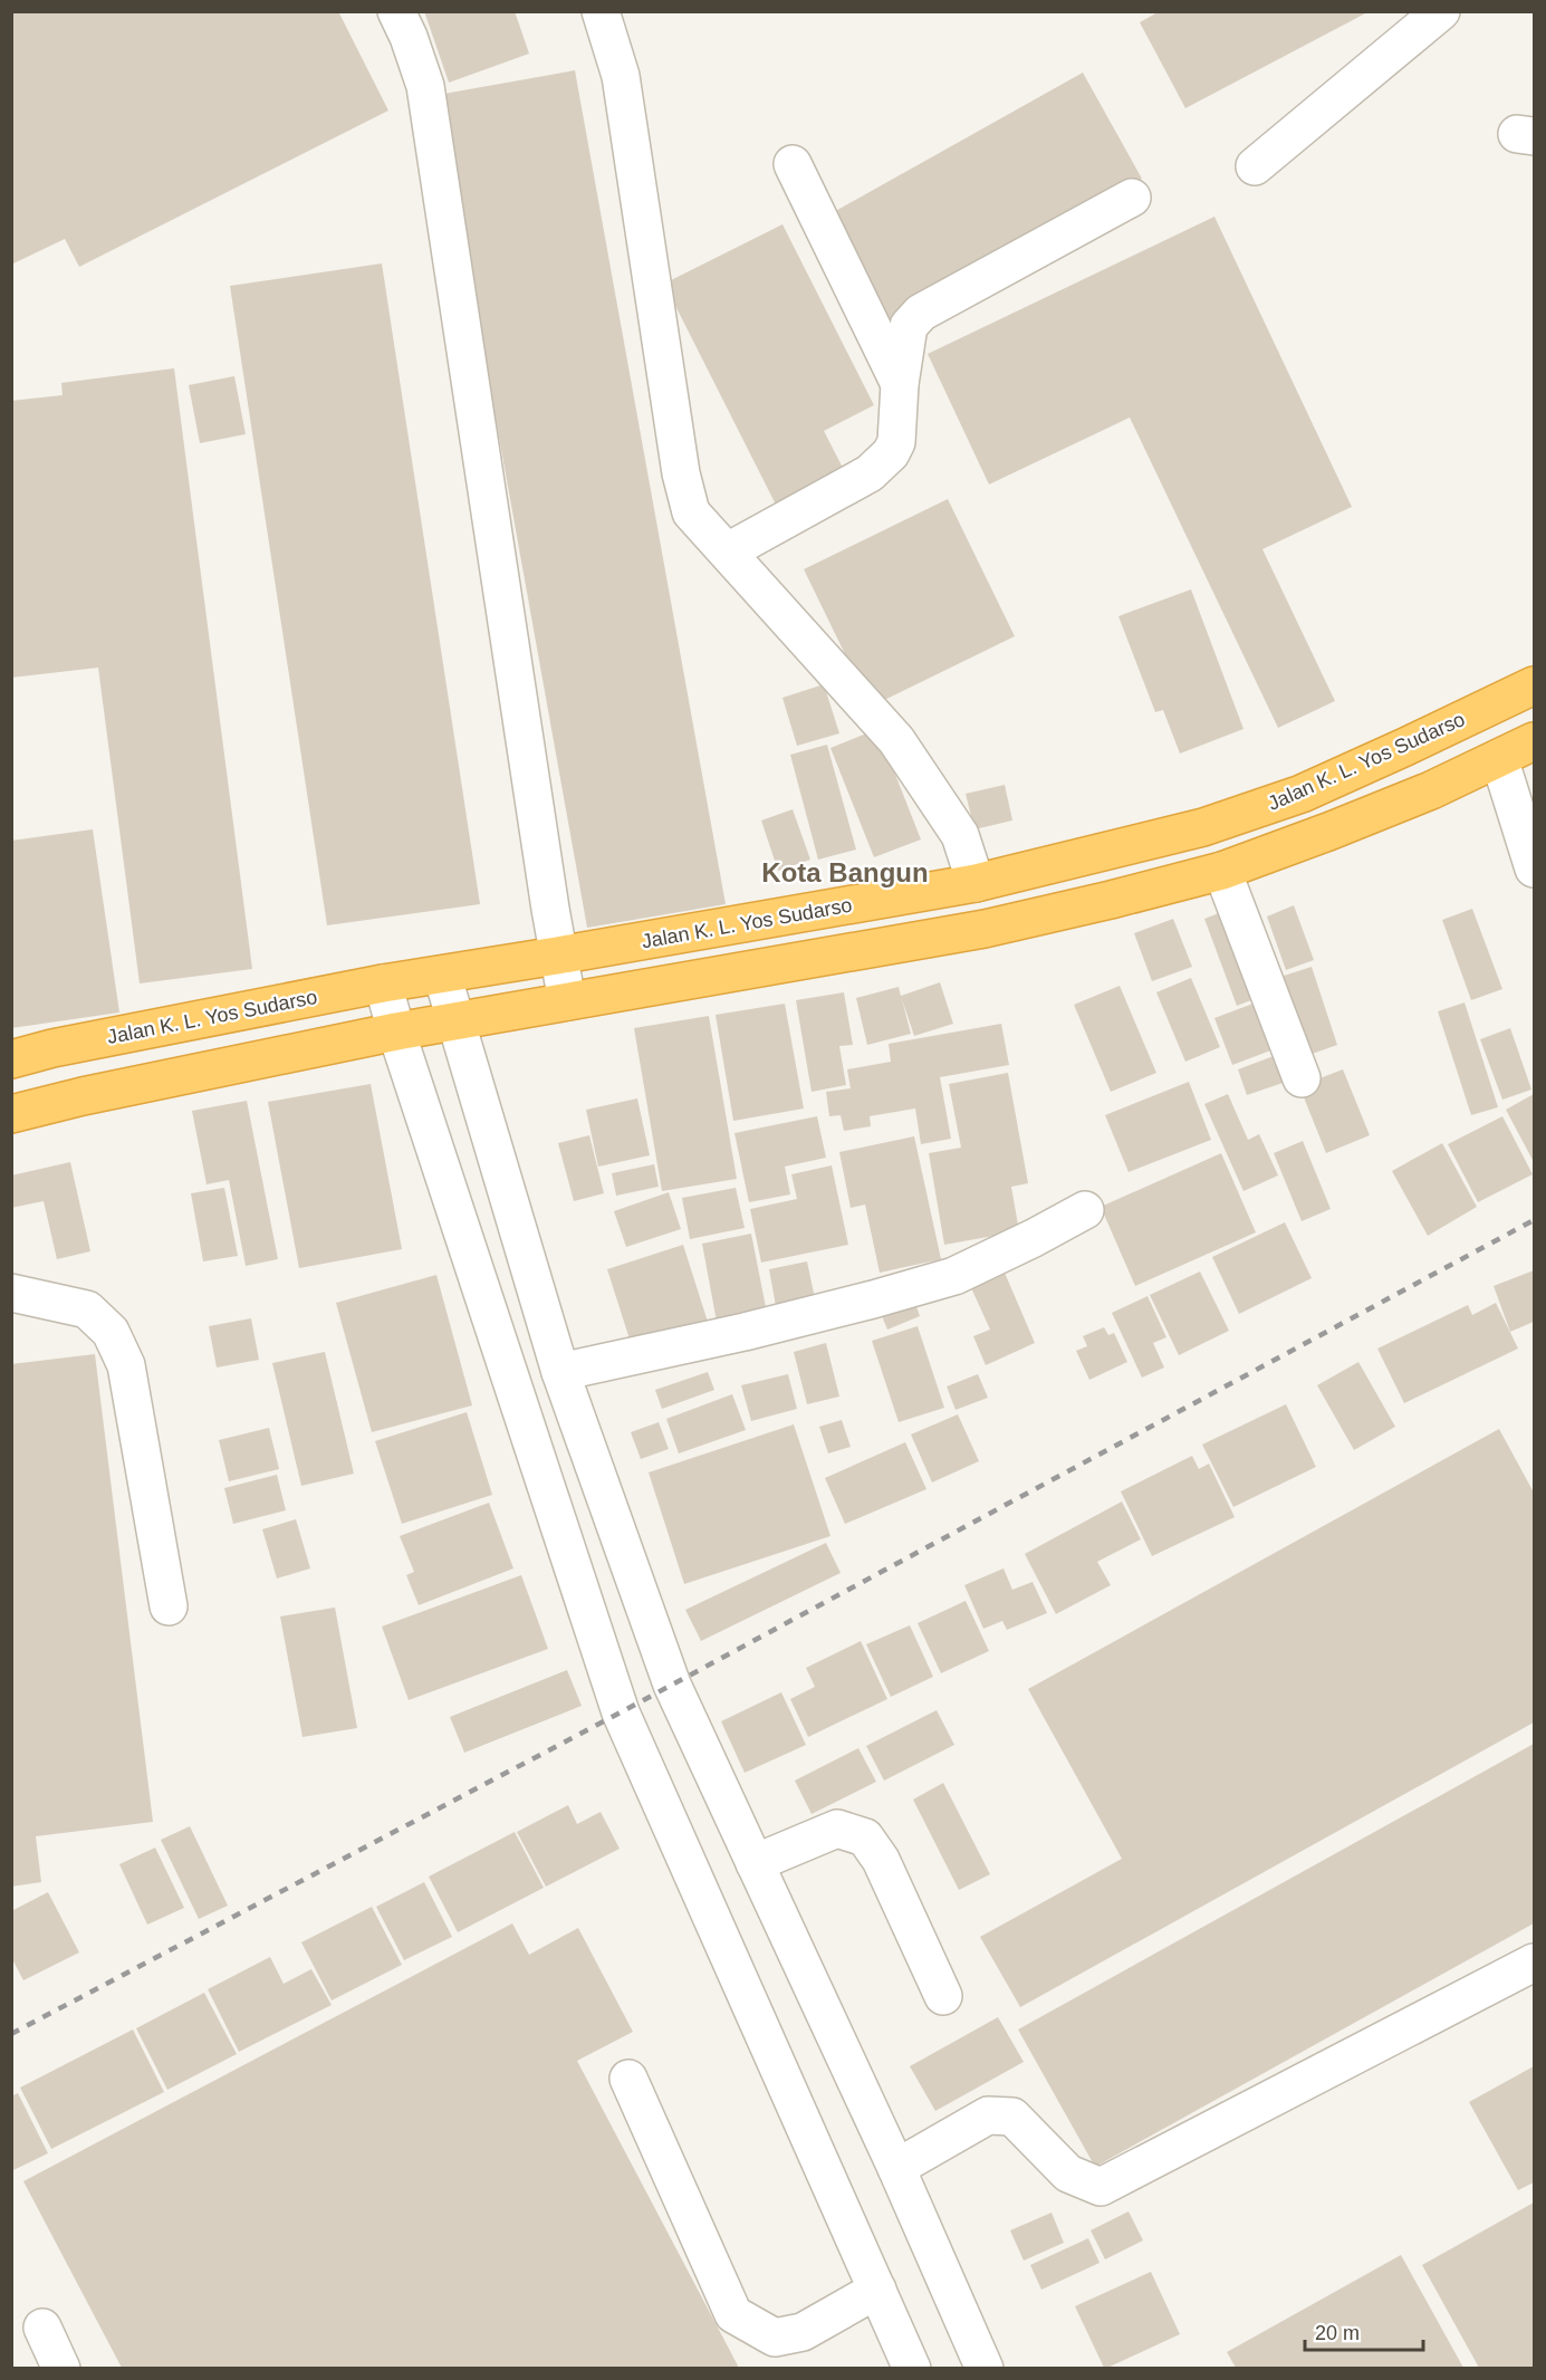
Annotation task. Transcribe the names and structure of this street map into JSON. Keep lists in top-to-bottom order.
{
  "streets": {
    "highway": ["Jalan K. L. Yos Sudarso"]
  },
  "districts": ["Kota Bangun"],
  "scale_bar": "20 m"
}
